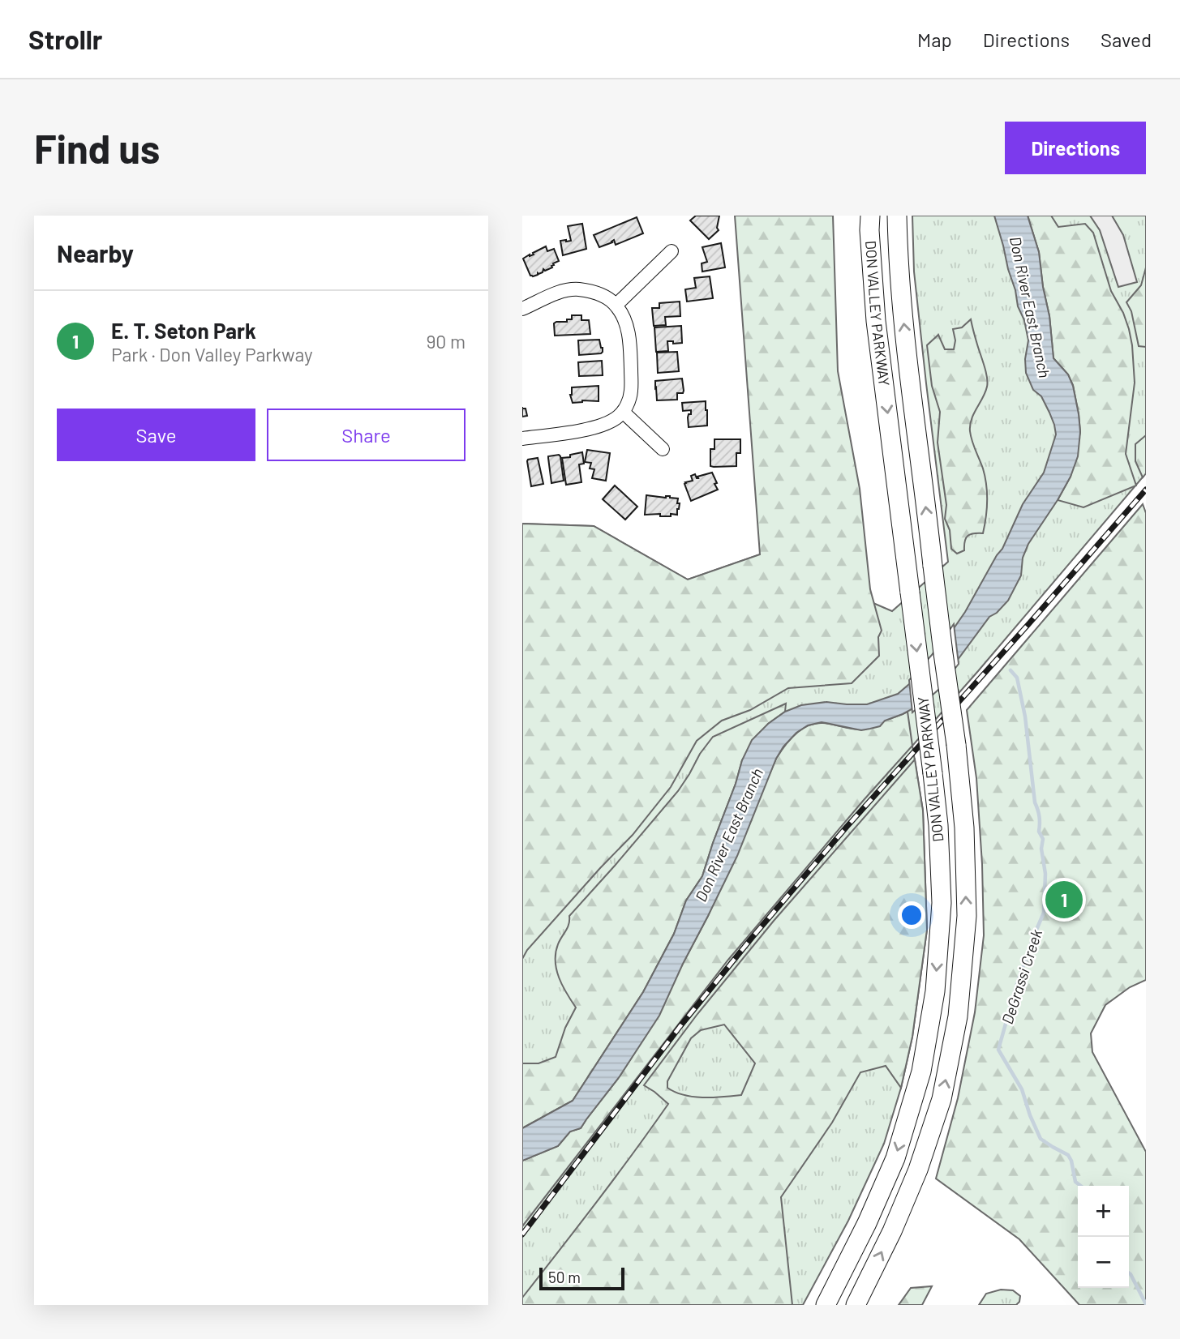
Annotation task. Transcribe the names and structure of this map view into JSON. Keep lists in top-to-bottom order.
{
  "streets": {
    "highway": ["DON VALLEY PARKWAY"]
  },
  "water": ["Don River East Branch", "DeGrassi Creek"],
  "scale_bar": "50 m",
  "page": {
    "header": "Strollr",
    "nav": ["Map", "Directions", "Saved"],
    "buttons": [
      "Directions",
      ["Save", "Share"]
    ],
    "title": "Find us",
    "heading": "Nearby",
    "list": [
      {
        "mark": "1",
        "name": "E. T. Seton Park",
        "note": "Park · Don Valley Parkway",
        "value": "90 m"
      }
    ],
    "pins": "1",
    "map_buttons": ["+", "−"],
    "scale": "50 m"
  }
}
